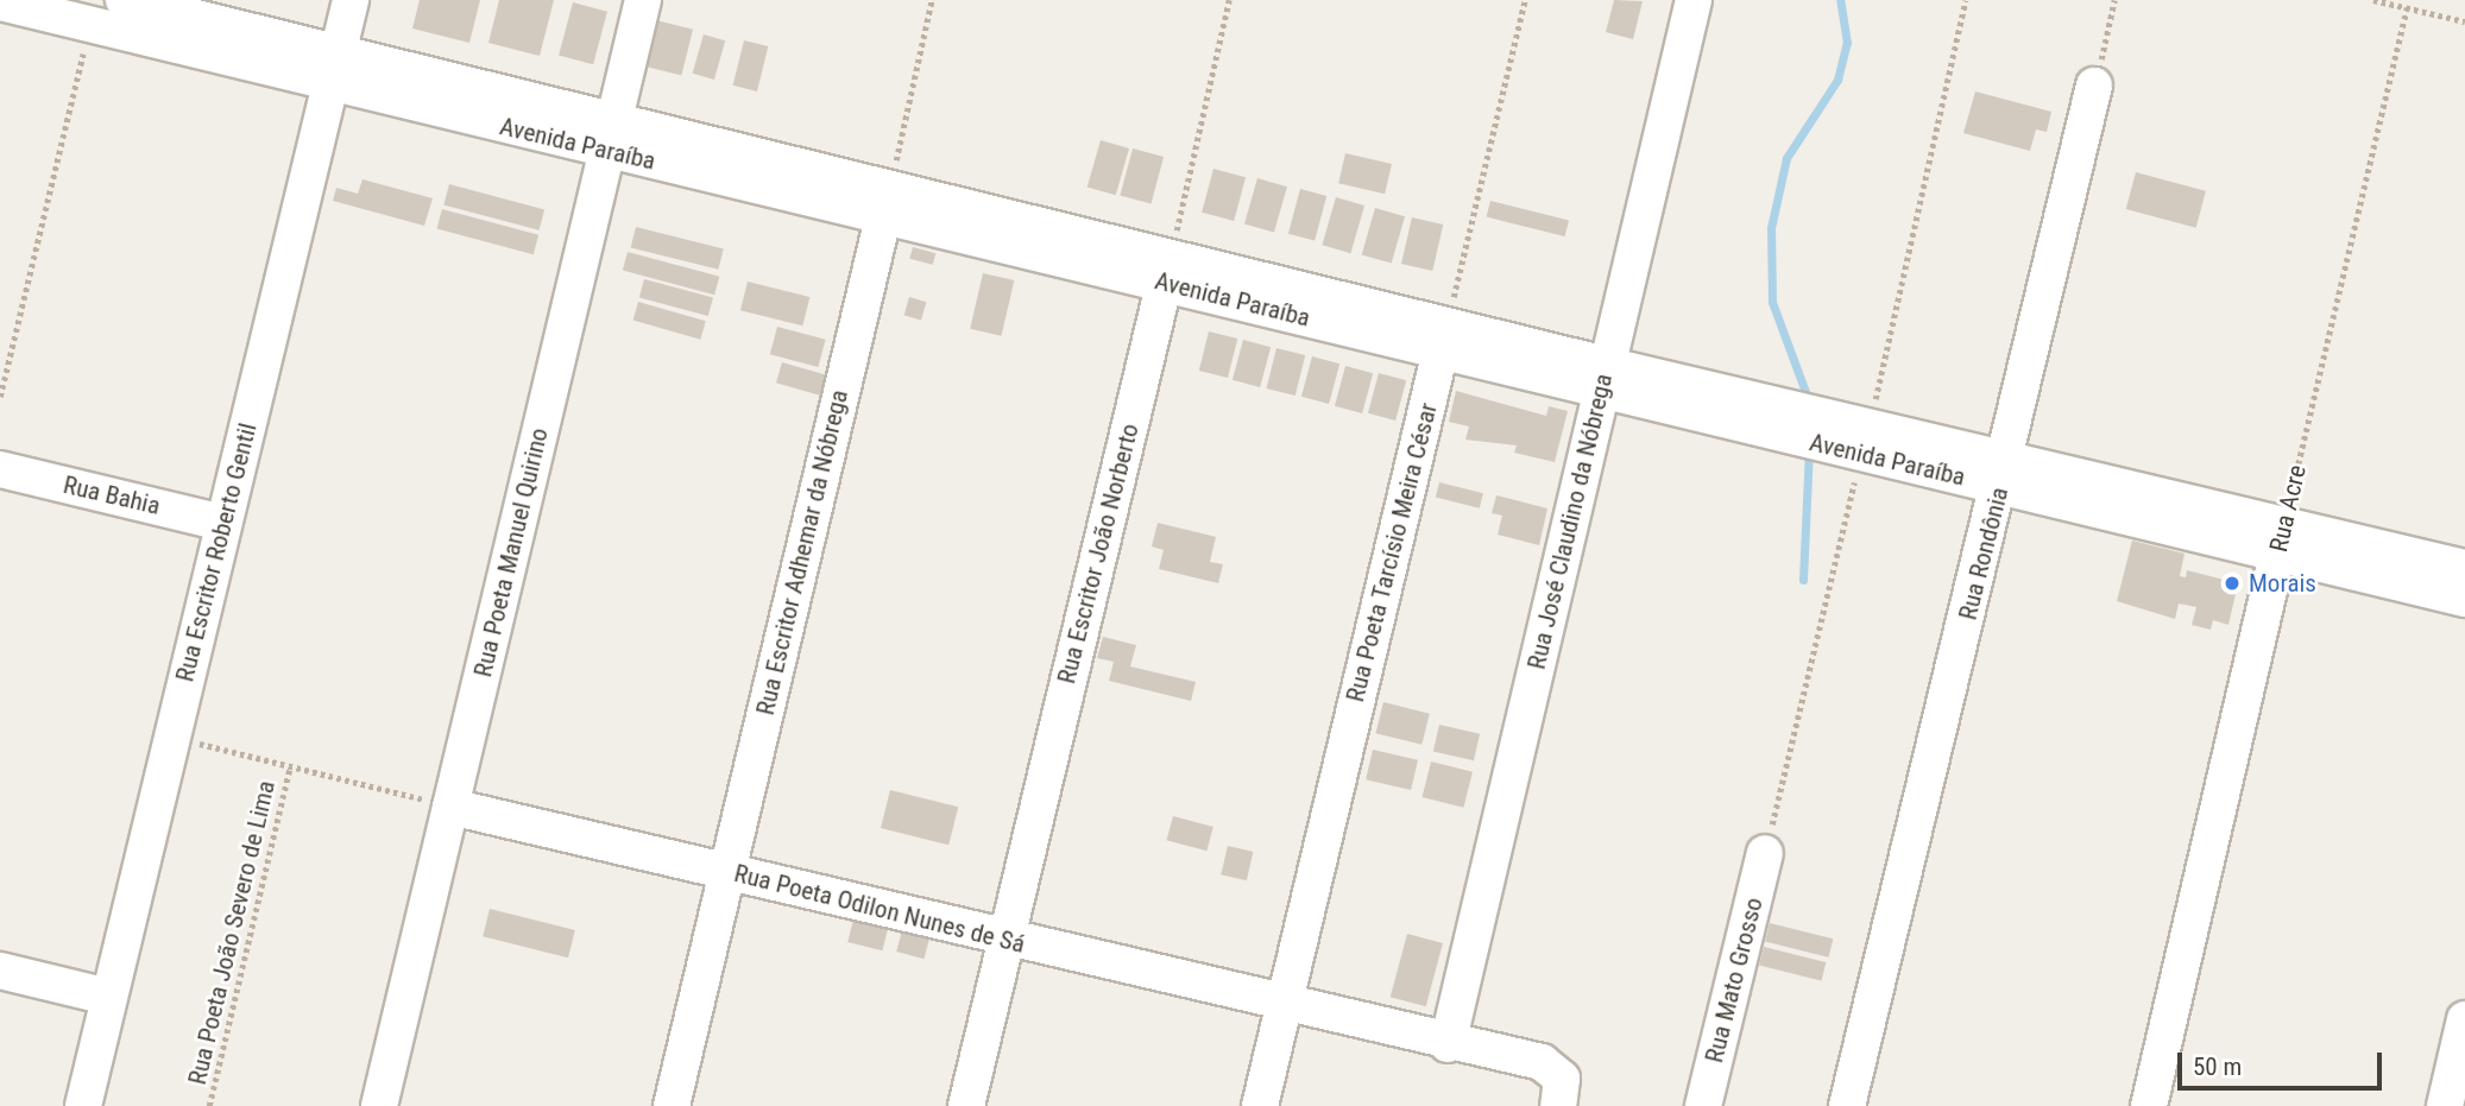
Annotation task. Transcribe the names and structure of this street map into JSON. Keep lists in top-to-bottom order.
{
  "streets": {
    "street": [
      "Avenida Paraíba",
      "Rua Bahia",
      "Rua Acre",
      "Rua José Claudino da Nóbrega",
      "Rua Escritor Roberto Gentil",
      "Rua Poeta Manuel Quirino",
      "Rua Escritor Adhemar da Nóbrega",
      "Rua Poeta Tarcísio Meira César",
      "Rua Escritor João Norberto",
      "Rua Rondônia",
      "Rua Poeta Odilon Nunes de Sá",
      "Rua Mato Grosso"
    ],
    "path": ["Rua Poeta João Severo de Lima"]
  },
  "crossings": [
    ["Avenida Paraíba", "Rua Acre"],
    ["Avenida Paraíba", "Rua José Claudino da Nóbrega"],
    ["Avenida Paraíba", "Rua Escritor Roberto Gentil"],
    ["Avenida Paraíba", "Rua Poeta Manuel Quirino"],
    ["Avenida Paraíba", "Rua Escritor Adhemar da Nóbrega"],
    ["Avenida Paraíba", "Rua Poeta Tarcísio Meira César"],
    ["Avenida Paraíba", "Rua Escritor João Norberto"],
    ["Avenida Paraíba", "Rua Rondônia"],
    ["Rua Bahia", "Rua Escritor Roberto Gentil"],
    ["Rua José Claudino da Nóbrega", "Rua Poeta Odilon Nunes de Sá"],
    ["Rua Poeta Manuel Quirino", "Rua Poeta Odilon Nunes de Sá"],
    ["Rua Escritor Adhemar da Nóbrega", "Rua Poeta Odilon Nunes de Sá"],
    ["Rua Poeta Tarcísio Meira César", "Rua Poeta Odilon Nunes de Sá"],
    ["Rua Escritor João Norberto", "Rua Poeta Odilon Nunes de Sá"]
  ],
  "places": ["Morais"],
  "scale_bar": "50 m"
}
